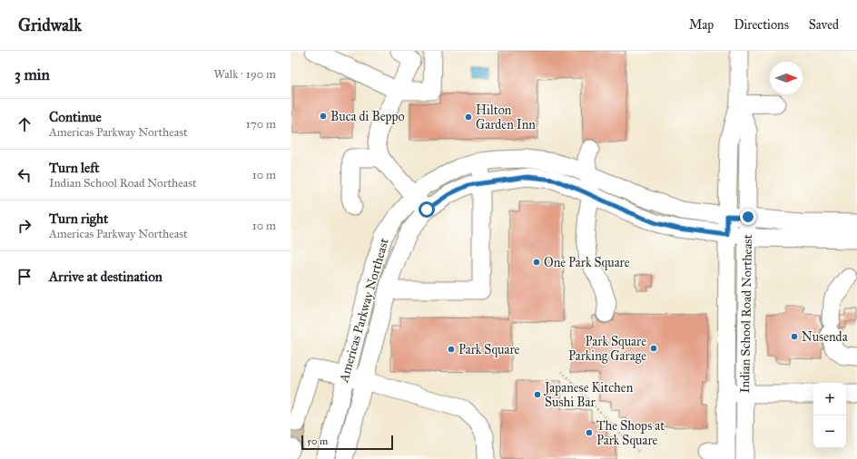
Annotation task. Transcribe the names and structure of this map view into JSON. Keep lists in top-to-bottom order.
{
  "streets": {
    "street": ["Americas Parkway Northeast", "Indian School Road Northeast"]
  },
  "crossings": [
    ["Americas Parkway Northeast", "Indian School Road Northeast"]
  ],
  "places": [
    "Buca di Beppo",
    "Hilton Garden Inn",
    "One Park Square",
    "Nusenda",
    "Park Square Parking Garage",
    "Park Square",
    "Japanese Kitchen Sushi Bar",
    "The Shops at Park Square"
  ],
  "scale_bar": "50 m",
  "north": "right",
  "page": {
    "header": "Gridwalk",
    "nav": ["Map", "Directions", "Saved"],
    "heading": ["3 min", "Walk · 190 m"],
    "list": [
      ["Continue", "Americas Parkway Northeast", "170 m"],
      ["Turn left", "Indian School Road Northeast", "10 m"],
      ["Turn right", "Americas Parkway Northeast", "10 m"],
      "Arrive at destination"
    ],
    "map_buttons": ["+", "−"],
    "scale": "50 m"
  }
}
